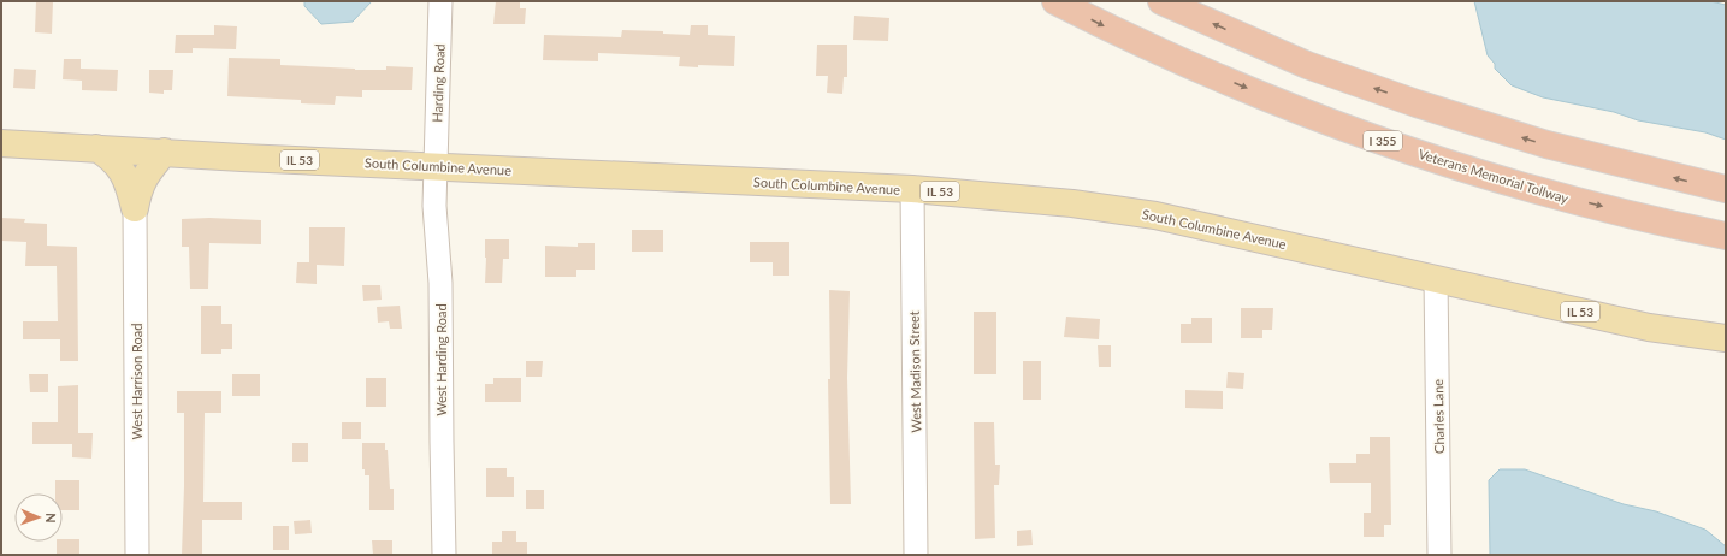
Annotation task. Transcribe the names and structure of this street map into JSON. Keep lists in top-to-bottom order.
{
  "streets": {
    "highway": ["I 355", "Veterans Memorial Tollway"],
    "main road": ["IL 53", "South Columbine Avenue"],
    "street": [
      "Harding Road",
      "West Harding Road",
      "West Madison Street",
      "West Harrison Road",
      "Charles Lane"
    ]
  },
  "crossings": [
    ["Harding Road", "South Columbine Avenue"],
    ["Harding Road", "West Harding Road"],
    ["South Columbine Avenue", "West Harding Road"],
    ["South Columbine Avenue", "West Madison Street"],
    ["South Columbine Avenue", "Charles Lane"]
  ],
  "north": "right"
}
